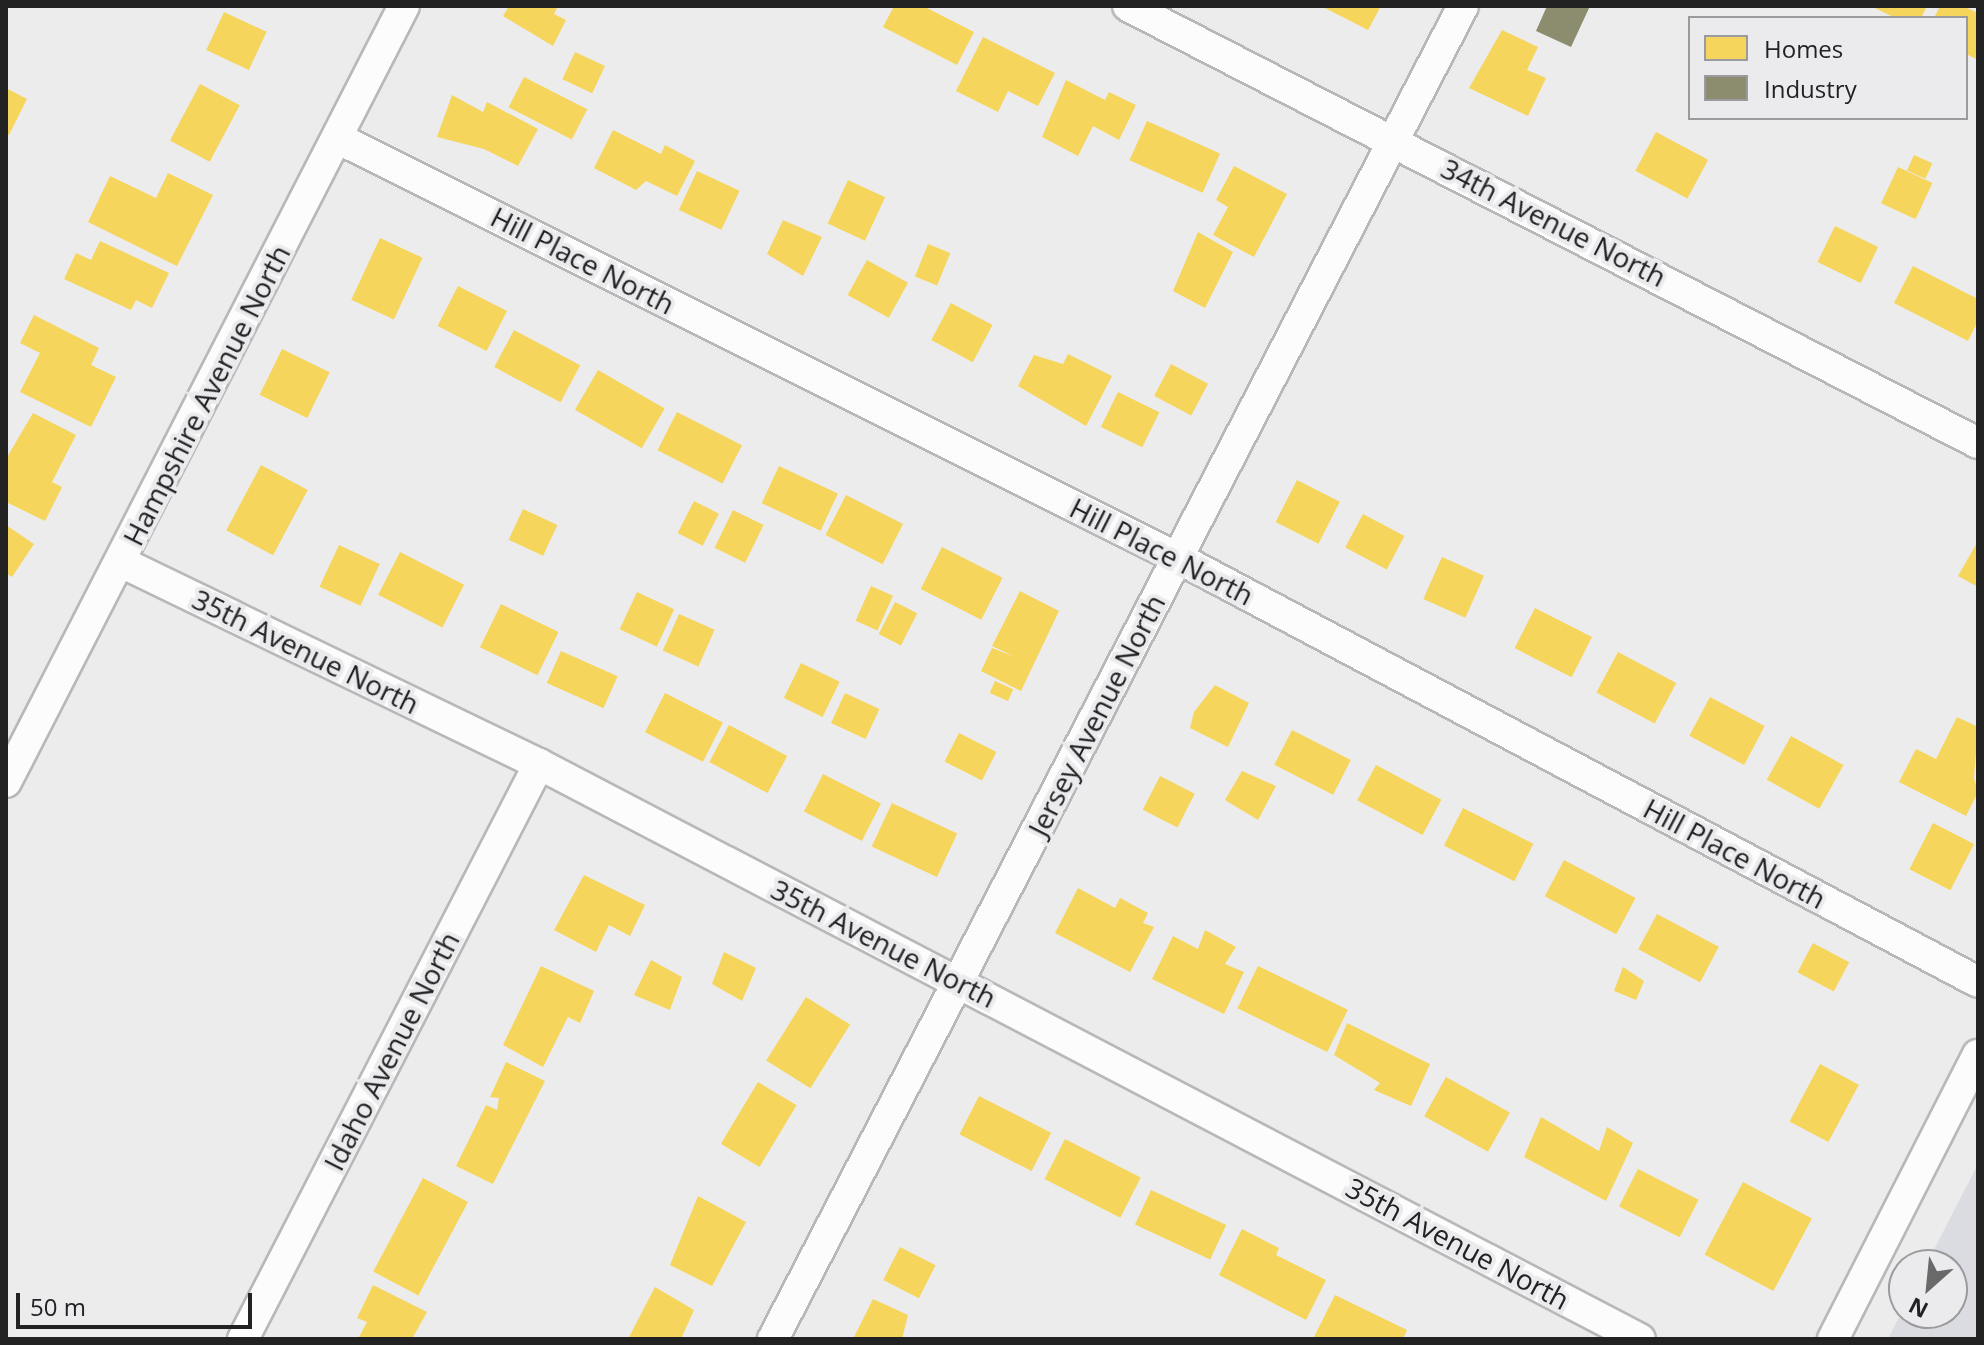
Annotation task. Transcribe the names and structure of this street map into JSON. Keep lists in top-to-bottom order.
{
  "streets": {
    "street": [
      "34th Avenue North",
      "Hill Place North",
      "Hampshire Avenue North",
      "35th Avenue North",
      "Jersey Avenue North",
      "Idaho Avenue North"
    ]
  },
  "crossings": [
    ["34th Avenue North", "Jersey Avenue North"],
    ["Hill Place North", "Hampshire Avenue North"],
    ["Hill Place North", "Jersey Avenue North"],
    ["Hampshire Avenue North", "35th Avenue North"],
    ["35th Avenue North", "Jersey Avenue North"],
    ["35th Avenue North", "Idaho Avenue North"]
  ],
  "legend": ["Homes", "Industry"],
  "scale_bar": "50 m",
  "north": "bottom left"
}
